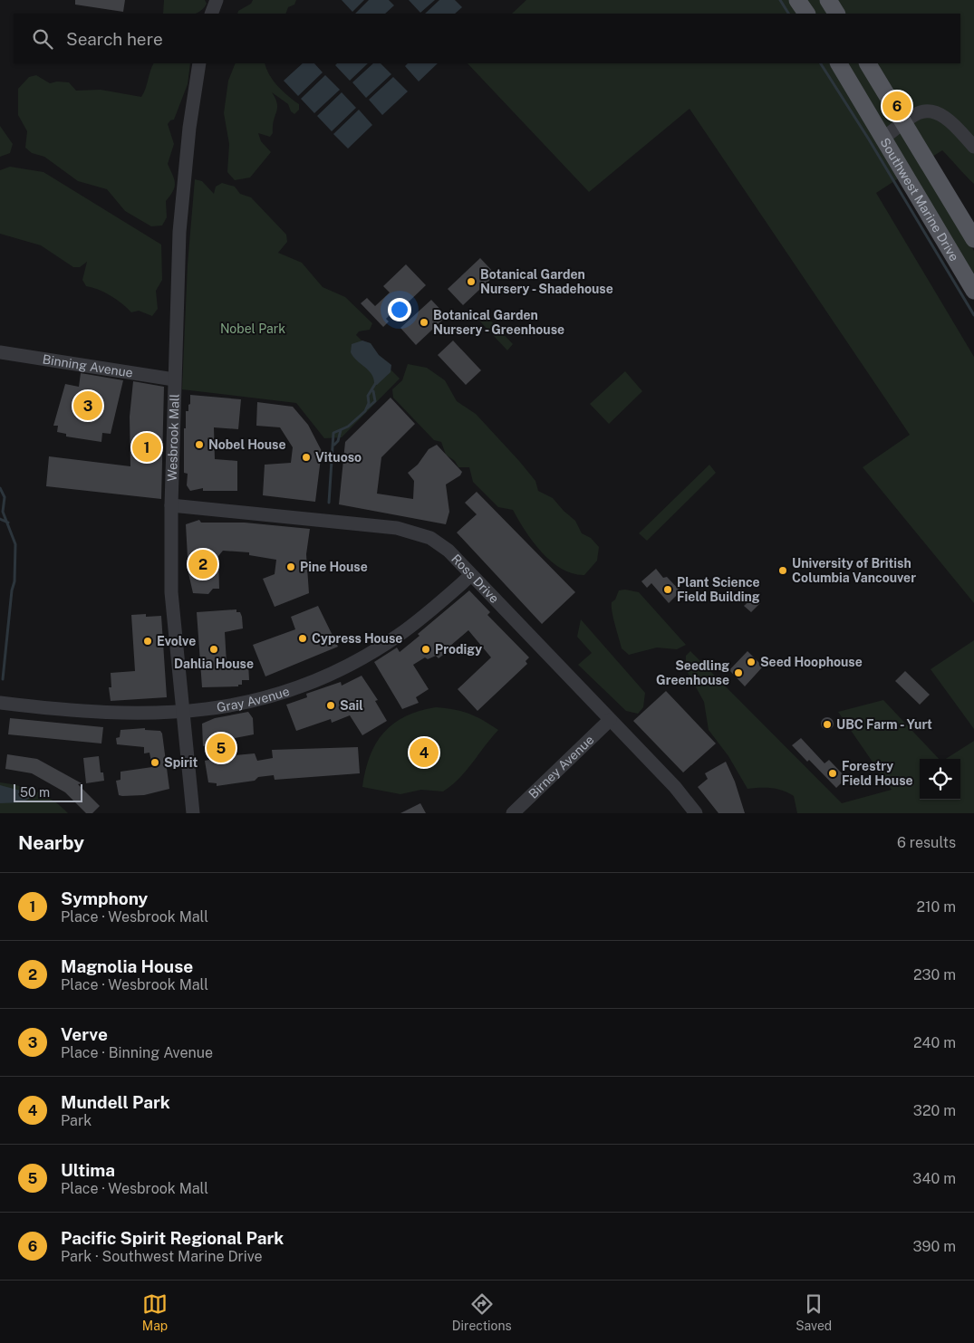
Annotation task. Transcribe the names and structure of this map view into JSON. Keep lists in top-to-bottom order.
{
  "streets": {
    "main road": ["Southwest Marine Drive"],
    "street": [
      "Binning Avenue",
      "Wesbrook Mall",
      "Ross Drive",
      "Gray Avenue",
      "Birney Avenue"
    ]
  },
  "crossings": [
    ["Binning Avenue", "Wesbrook Mall"],
    ["Wesbrook Mall", "Ross Drive"],
    ["Wesbrook Mall", "Gray Avenue"],
    ["Ross Drive", "Gray Avenue"],
    ["Ross Drive", "Birney Avenue"]
  ],
  "parks": ["Nobel Park"],
  "places": [
    "Botanical Garden Nursery - Shadehouse",
    "Botanical Garden Nursery - Greenhouse",
    "Nobel House",
    "Vituoso",
    "Pine House",
    "University of British Columbia Vancouver",
    "Plant Science Field Building",
    "Cypress House",
    "Evolve",
    "Dahlia House",
    "Prodigy",
    "Seed Hoophouse",
    "Seedling Greenhouse",
    "Sail",
    "UBC Farm - Yurt",
    "Spirit",
    "Forestry Field House"
  ],
  "scale_bar": "50 m",
  "page": {
    "search": "Search here",
    "pins": [
      "6",
      "3",
      "1",
      "2",
      "5",
      "4"
    ],
    "scale": "50 m",
    "heading": ["Nearby", "6 results"],
    "list": [
      {
        "mark": "1",
        "name": "Symphony",
        "note": "Place · Wesbrook Mall",
        "value": "210 m"
      },
      {
        "mark": "2",
        "name": "Magnolia House",
        "note": "Place · Wesbrook Mall",
        "value": "230 m"
      },
      {
        "mark": "3",
        "name": "Verve",
        "note": "Place · Binning Avenue",
        "value": "240 m"
      },
      {
        "mark": "4",
        "name": "Mundell Park",
        "note": "Park",
        "value": "320 m"
      },
      {
        "mark": "5",
        "name": "Ultima",
        "note": "Place · Wesbrook Mall",
        "value": "340 m"
      },
      {
        "mark": "6",
        "name": "Pacific Spirit Regional Park",
        "note": "Park · Southwest Marine Drive",
        "value": "390 m"
      }
    ],
    "nav": ["Map", "Directions", "Saved"]
  }
}
